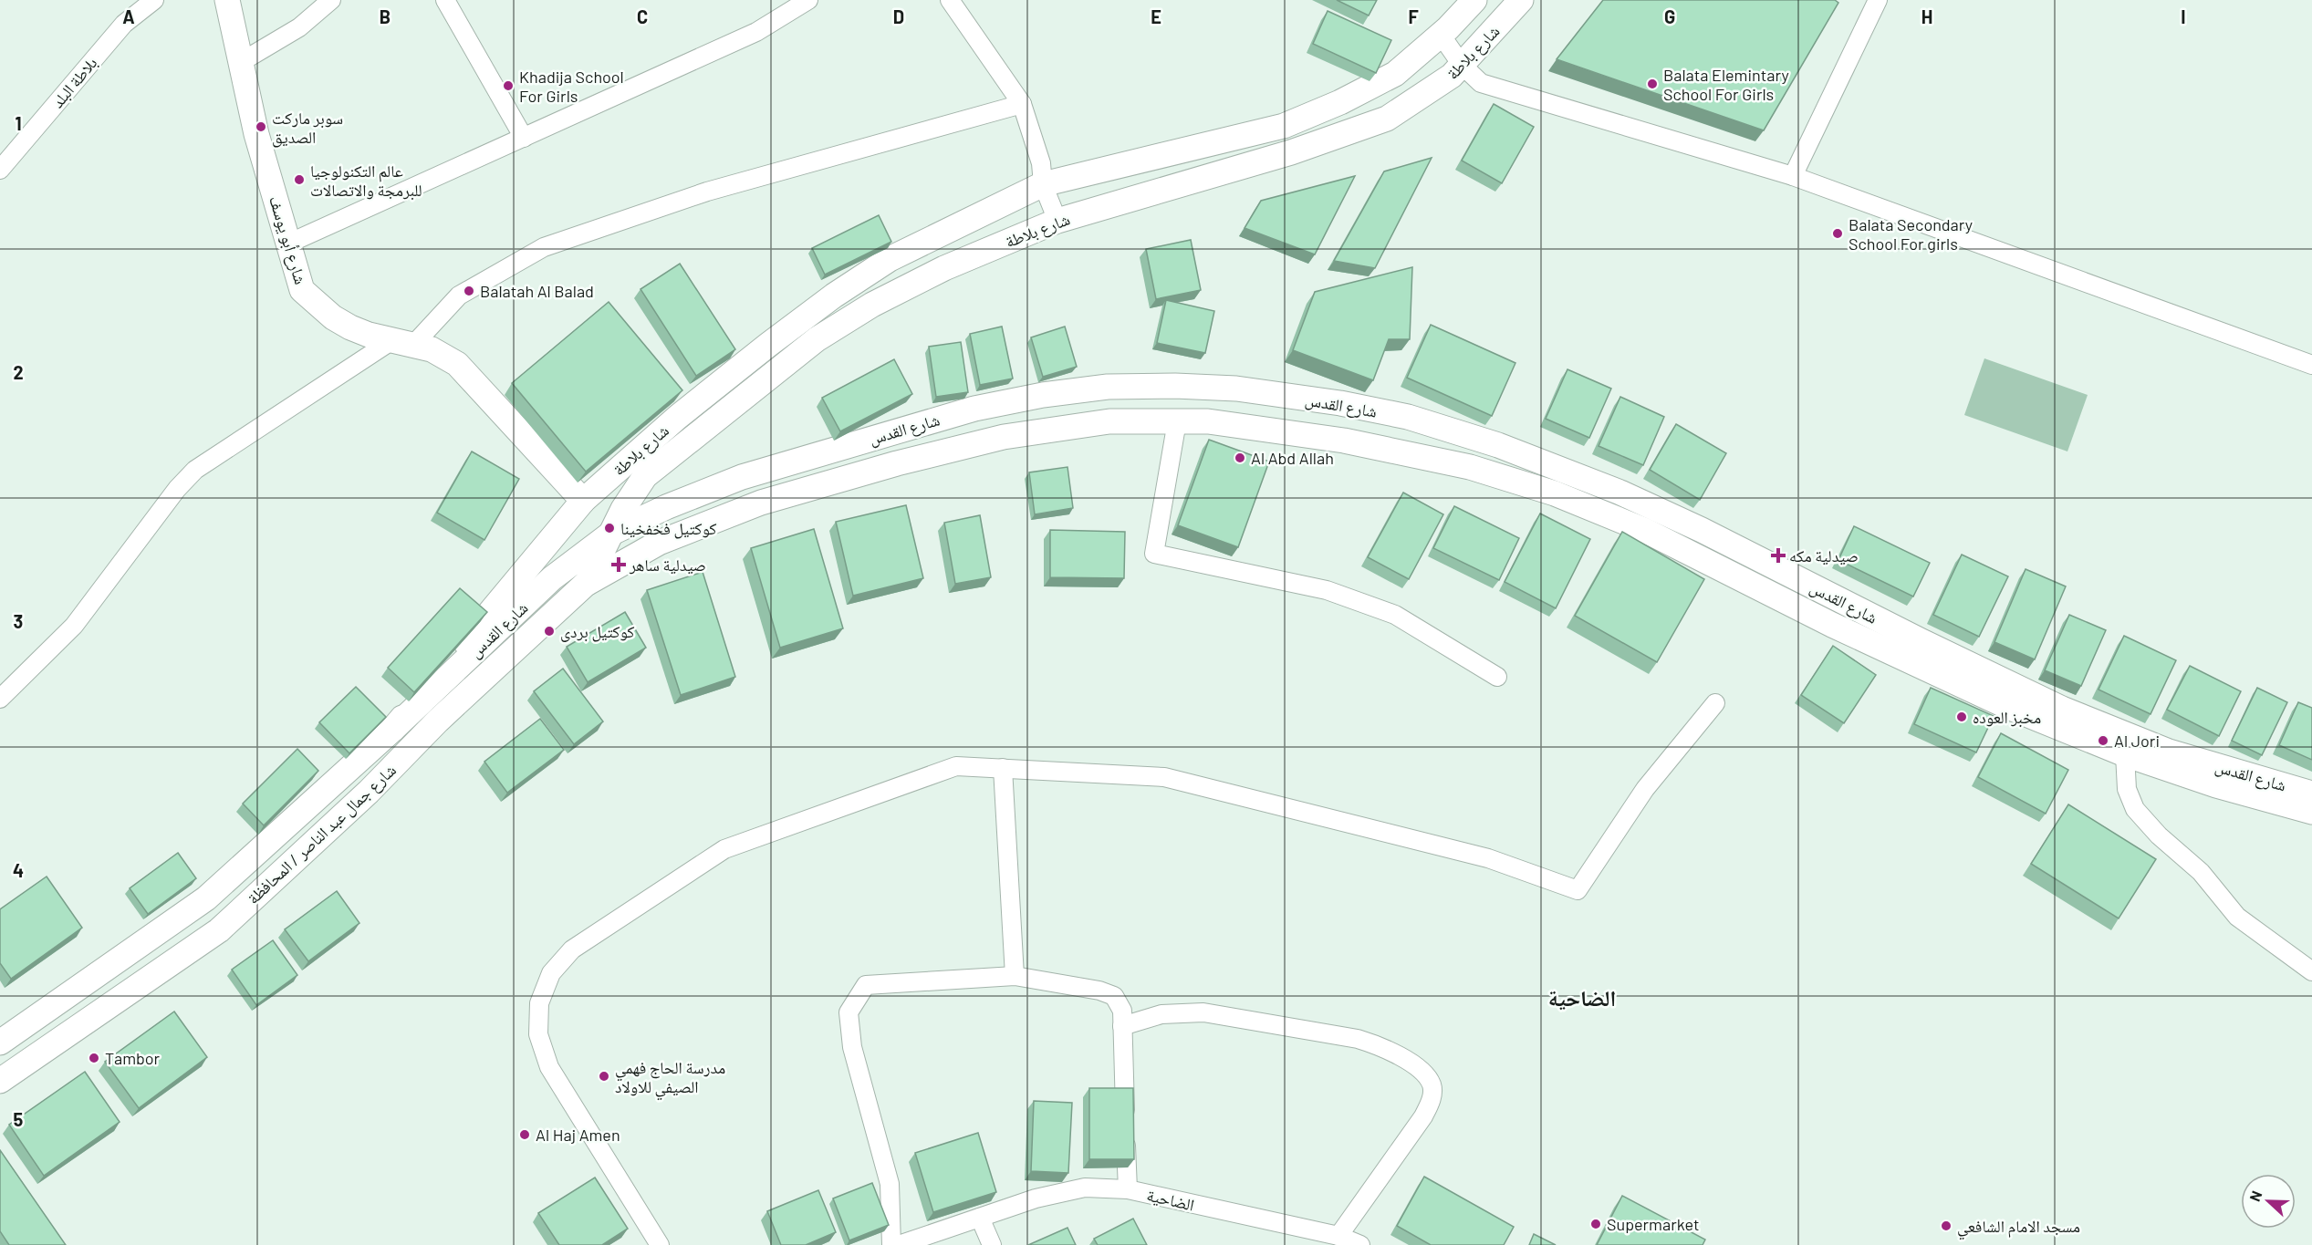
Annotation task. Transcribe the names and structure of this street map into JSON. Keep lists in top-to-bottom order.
{
  "streets": {
    "main road": [
      "شارع بلاطة",
      "شارع أبو يوسف",
      "شارع القدس",
      "شارع جمال عبد الناصر / المحافظة"
    ],
    "street": ["بلاطة البلد", "الضاحية"]
  },
  "crossings": [
    ["شارع بلاطة", "شارع أبو يوسف"],
    ["شارع بلاطة", "شارع القدس"],
    ["شارع بلاطة", "شارع جمال عبد الناصر / المحافظة"],
    ["شارع أبو يوسف", "شارع جمال عبد الناصر / المحافظة"],
    ["شارع القدس", "شارع جمال عبد الناصر / المحافظة"]
  ],
  "districts": ["الضاحية"],
  "places": {
    "other": [
      "Balata Elemintary School For Girls",
      "Khadija School For Girls",
      "سوبر ماركت الصديق",
      "عالم التكنولوجيا للبرمجة والاتصالات",
      "Balata Secondary School For girls",
      "Balatah Al Balad",
      "Al Abd Allah",
      "كوكتيل فخفخينا",
      "كوكتيل بردى",
      "مخبز العوده",
      "Al Jori",
      "Tambor",
      "مدرسة الحاج فهمي الصيفي للاولاد",
      "Al Haj Amen",
      "Supermarket",
      "مسجد الامام الشافعي"
    ],
    "health": ["صيدلية مكه", "صيدلية ساهر"]
  },
  "north": "left",
  "grid": {
    "columns": [
      "A",
      "B",
      "C",
      "D",
      "E",
      "F",
      "G",
      "H",
      "I"
    ],
    "rows": [
      "1",
      "2",
      "3",
      "4",
      "5"
    ]
  }
}
